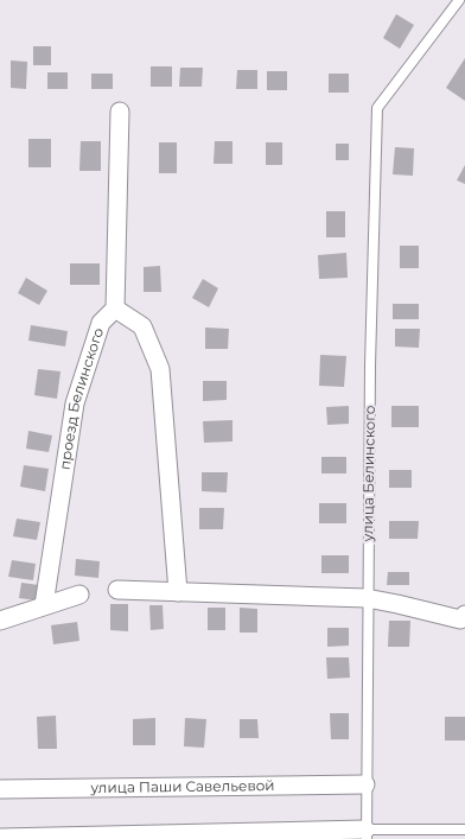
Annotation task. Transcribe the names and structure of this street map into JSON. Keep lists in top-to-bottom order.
{
  "streets": {
    "street": ["проезд Белинского", "улица Паши Савельевой"],
    "lane": ["улица Белинского"]
  },
  "crossings": [
    ["улица Белинского", "улица Паши Савельевой"]
  ]
}
